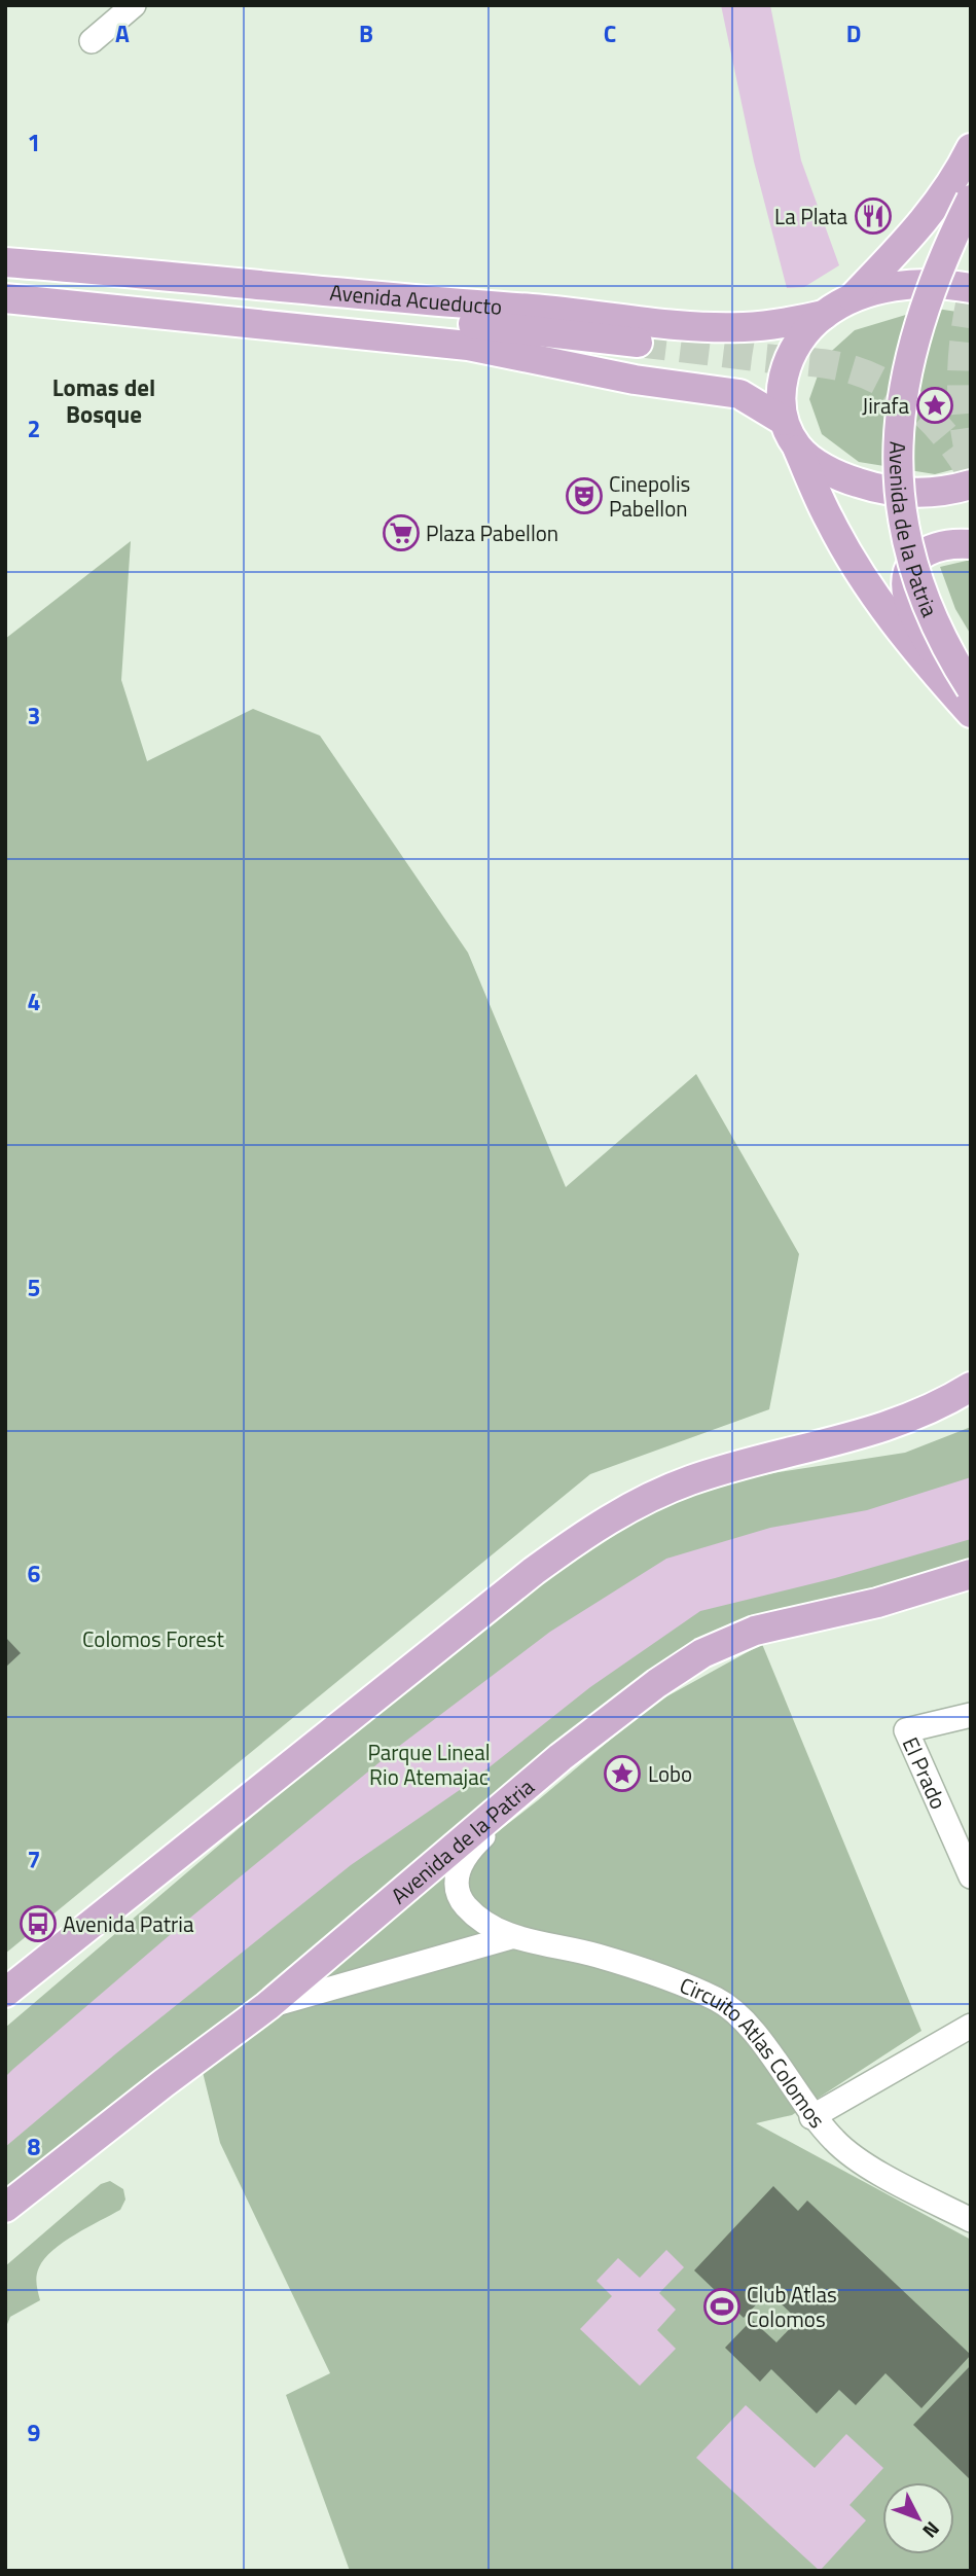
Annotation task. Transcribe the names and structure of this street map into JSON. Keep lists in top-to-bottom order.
{
  "streets": {
    "main road": ["Avenida Acueducto", "Avenida de la Patria"],
    "street": ["El Prado", "Circuito Atlas Colomos"]
  },
  "crossings": [
    ["Avenida Acueducto", "Avenida de la Patria"],
    ["Avenida de la Patria", "Circuito Atlas Colomos"]
  ],
  "districts": ["Lomas del Bosque"],
  "parks": ["Colomos Forest", "Parque Lineal Rio Atemajac"],
  "places": {
    "restaurant": ["La Plata"],
    "place": ["Jirafa", "Lobo"],
    "theatre": ["Cinepolis Pabellon"],
    "supermarket": ["Plaza Pabellon"],
    "bus stop": ["Avenida Patria"],
    "sports": ["Club Atlas Colomos"]
  },
  "north": "bottom right",
  "grid": {
    "columns": [
      "A",
      "B",
      "C",
      "D"
    ],
    "rows": [
      "1",
      "2",
      "3",
      "4",
      "5",
      "6",
      "7",
      "8",
      "9"
    ]
  }
}
